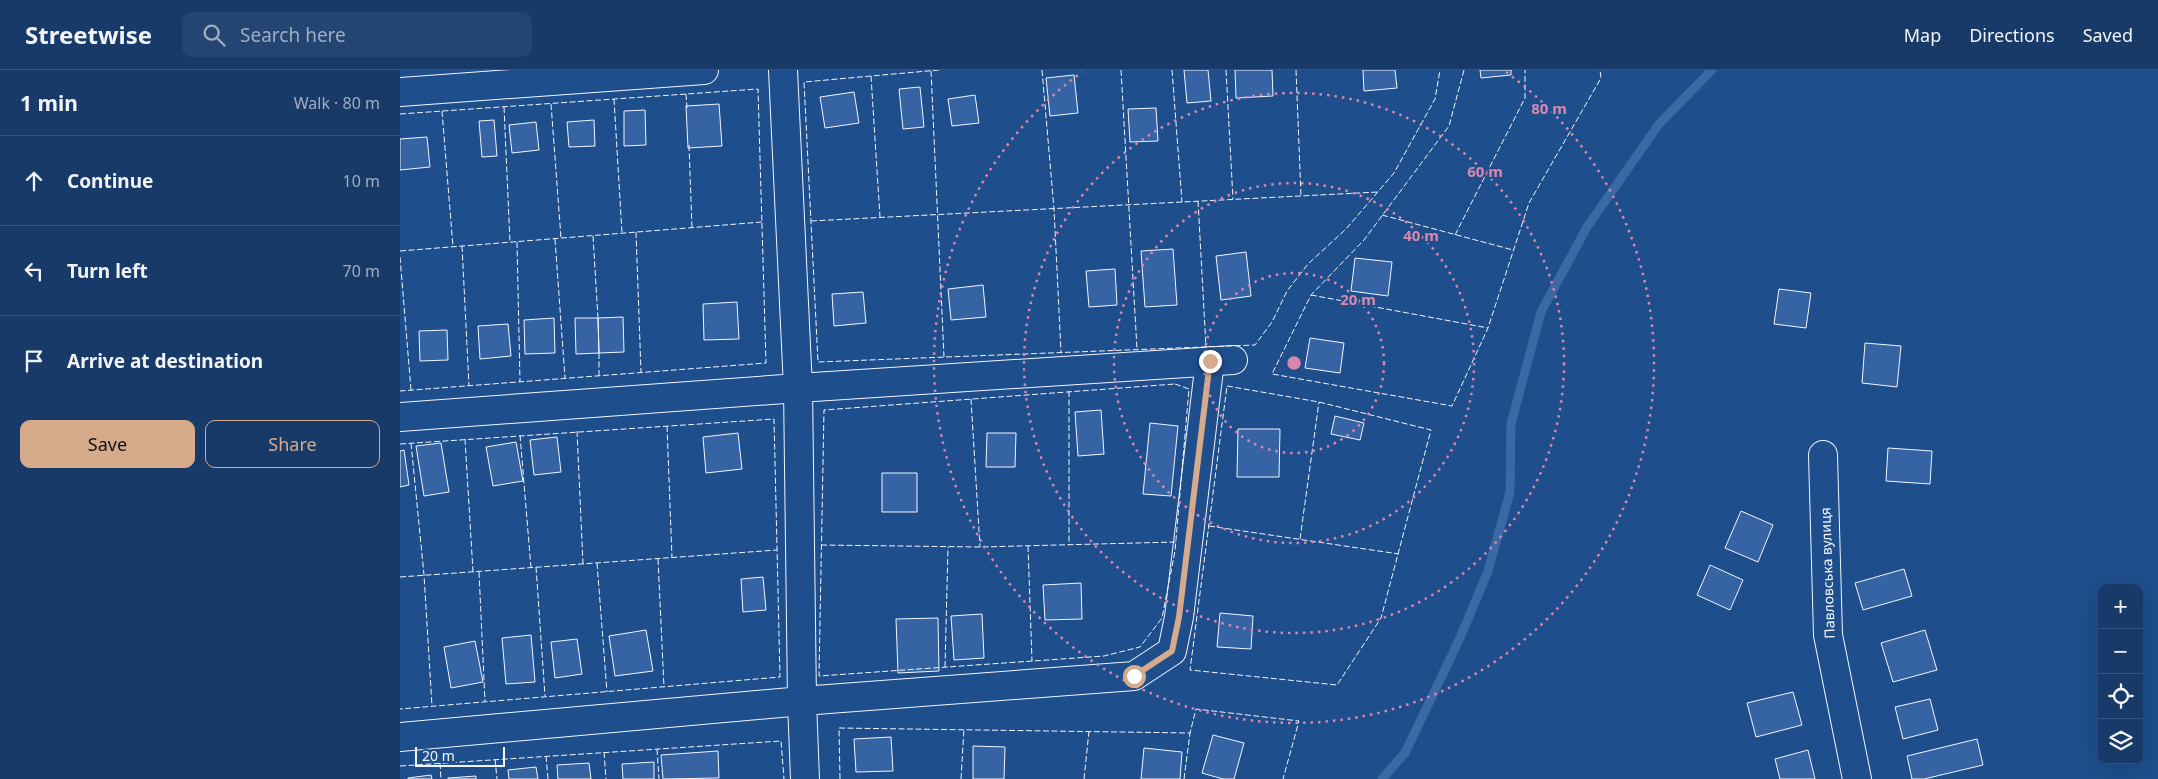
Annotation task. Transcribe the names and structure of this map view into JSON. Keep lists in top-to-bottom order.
{
  "streets": {
    "street": ["Павловська вулиця"]
  },
  "scale_bar": "20 m",
  "page": {
    "header": "Streetwise",
    "search": "Search here",
    "nav": ["Map", "Directions", "Saved"],
    "heading": ["1 min", "Walk · 80 m"],
    "list": [
      ["Continue", "10 m"],
      ["Turn left", "70 m"],
      "Arrive at destination"
    ],
    "buttons": ["Save", "Share"],
    "map_buttons": ["+", "−"],
    "scale": "20 m"
  },
  "rings": [
    "80 m",
    "60 m",
    "40 m",
    "20 m"
  ]
}
